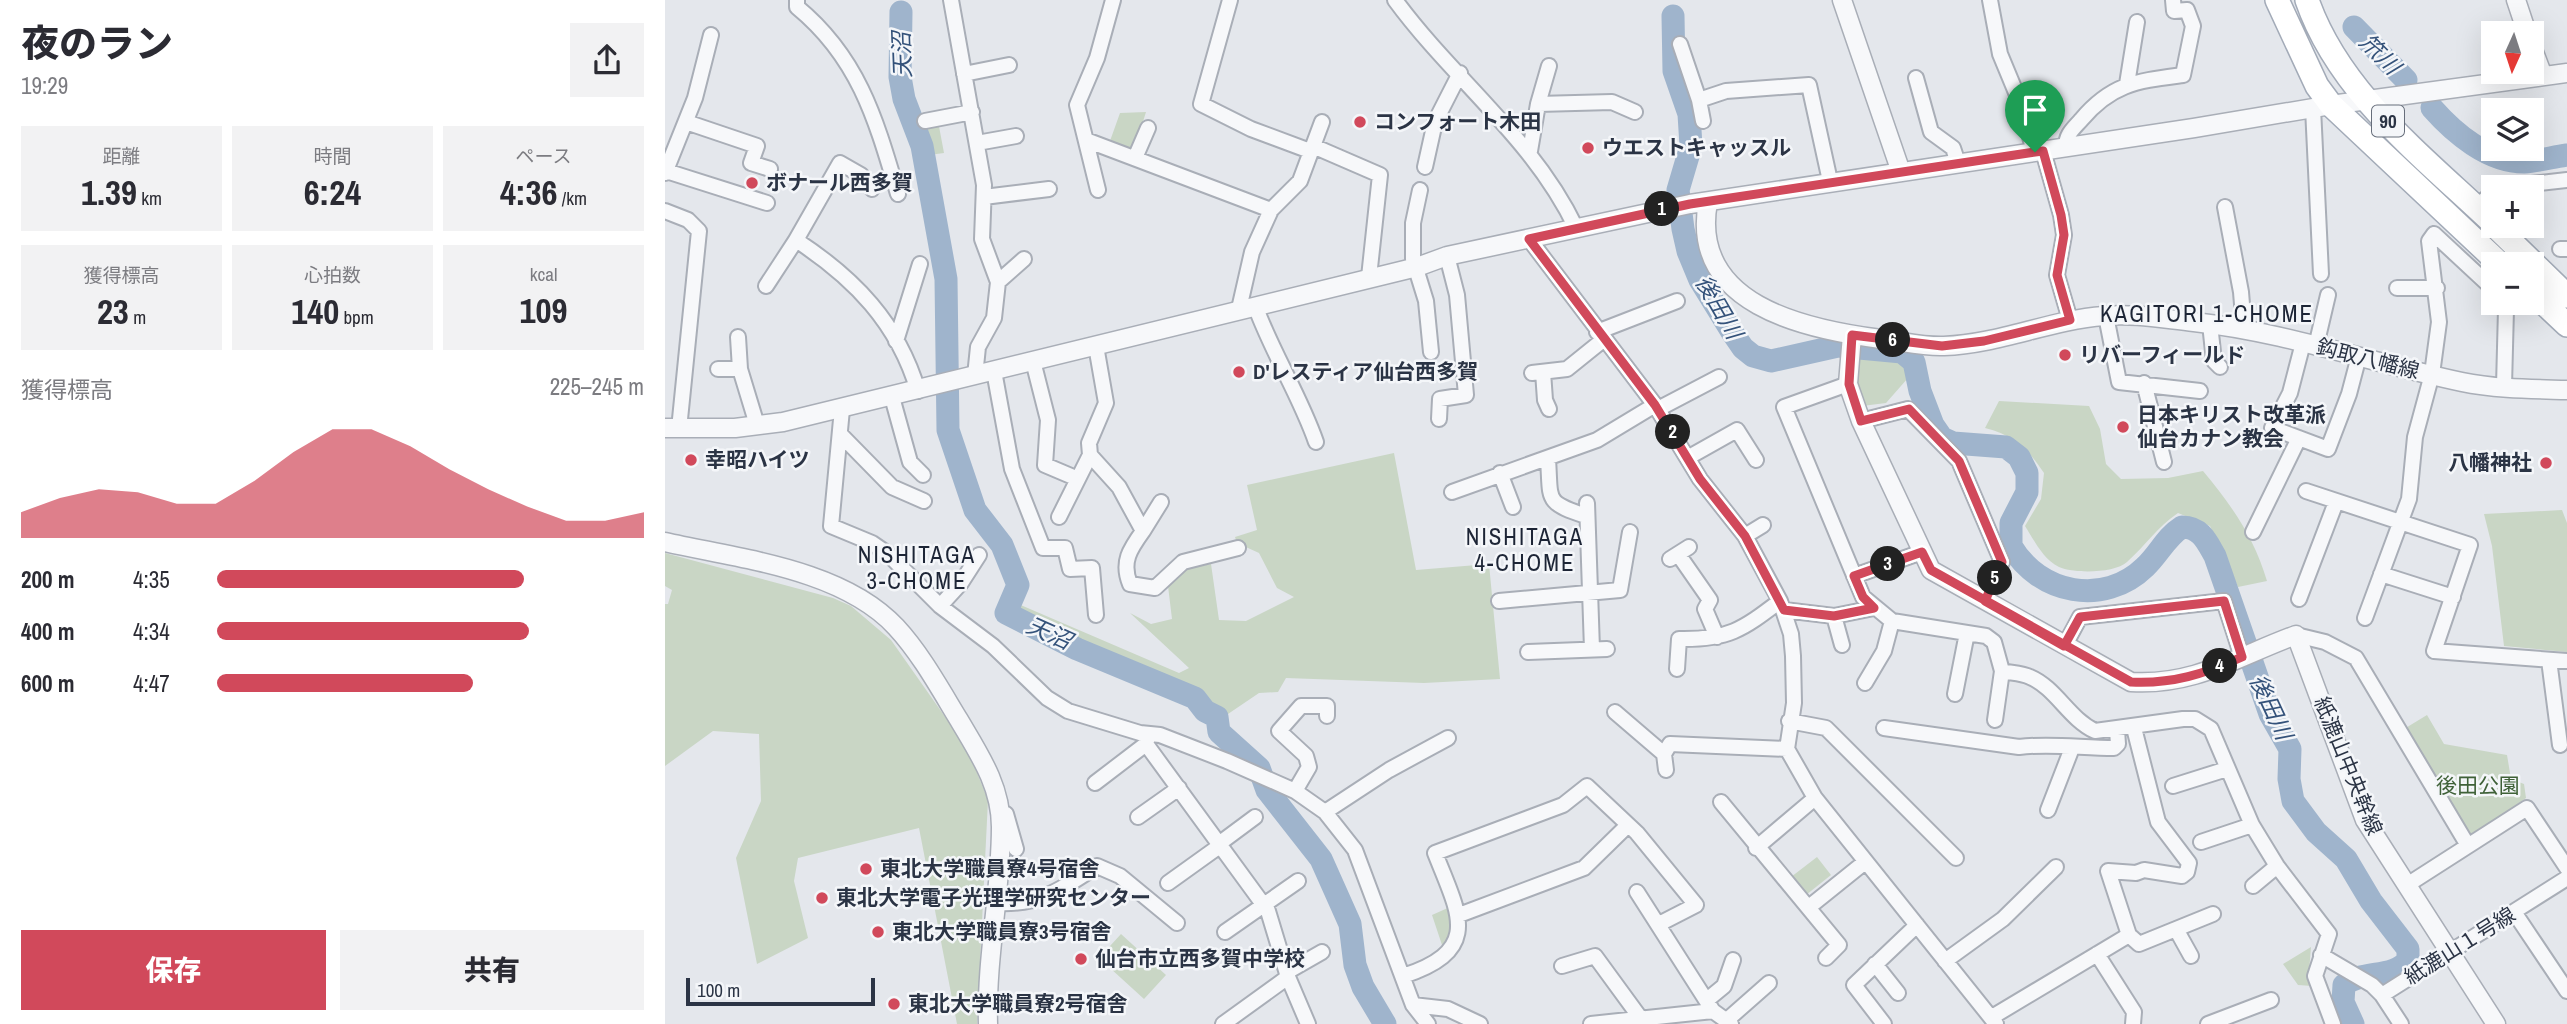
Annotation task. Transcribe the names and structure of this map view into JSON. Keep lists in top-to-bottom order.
{
  "streets": {
    "main road": ["90"],
    "street": ["鈎取八幡線", "紙漉山中央幹線", "紙漉山１号線"]
  },
  "crossings": [
    ["紙漉山中央幹線", "紙漉山１号線"]
  ],
  "districts": ["KAGITORI 1-CHOME", "NISHITAGA 4-CHOME", "NISHITAGA 3-CHOME"],
  "water": ["笊川", "天沼", "後田川"],
  "parks": ["後田公園"],
  "places": [
    "コンフォート木田",
    "ウエストキャッスル",
    "ボナール西多賀",
    "リバーフィールド",
    "D'レスティア仙台西多賀",
    "日本キリスト改革派 仙台カナン教会",
    "幸昭ハイツ",
    "八幡神社",
    "東北大学職員寮4号宿舎",
    "東北大学電子光理学研究センター",
    "東北大学職員寮3号宿舎",
    "仙台市立西多賀中学校",
    "東北大学職員寮2号宿舎"
  ],
  "scale_bar": "100 m",
  "north": "bottom",
  "page": {
    "heading": ["夜のラン", "19:29"],
    "map_buttons": ["+", "−"],
    "stats": [
      ["距離", "1.39 km"],
      ["時間", "6:24"],
      ["ペース", "4:36 /km"],
      ["獲得標高", "23 m"],
      ["心拍数", "140 bpm"],
      ["kcal", "109"]
    ],
    "pins": [
      "1",
      "6",
      "2",
      "3",
      "5",
      "4"
    ],
    "chart": ["獲得標高", "225–245 m"],
    "list": [
      {
        "name": "200 m",
        "note": "4:35"
      },
      {
        "name": "400 m",
        "note": "4:34"
      },
      {
        "name": "600 m",
        "note": "4:47"
      }
    ],
    "buttons": ["保存", "共有"],
    "scale": "100 m"
  }
}
